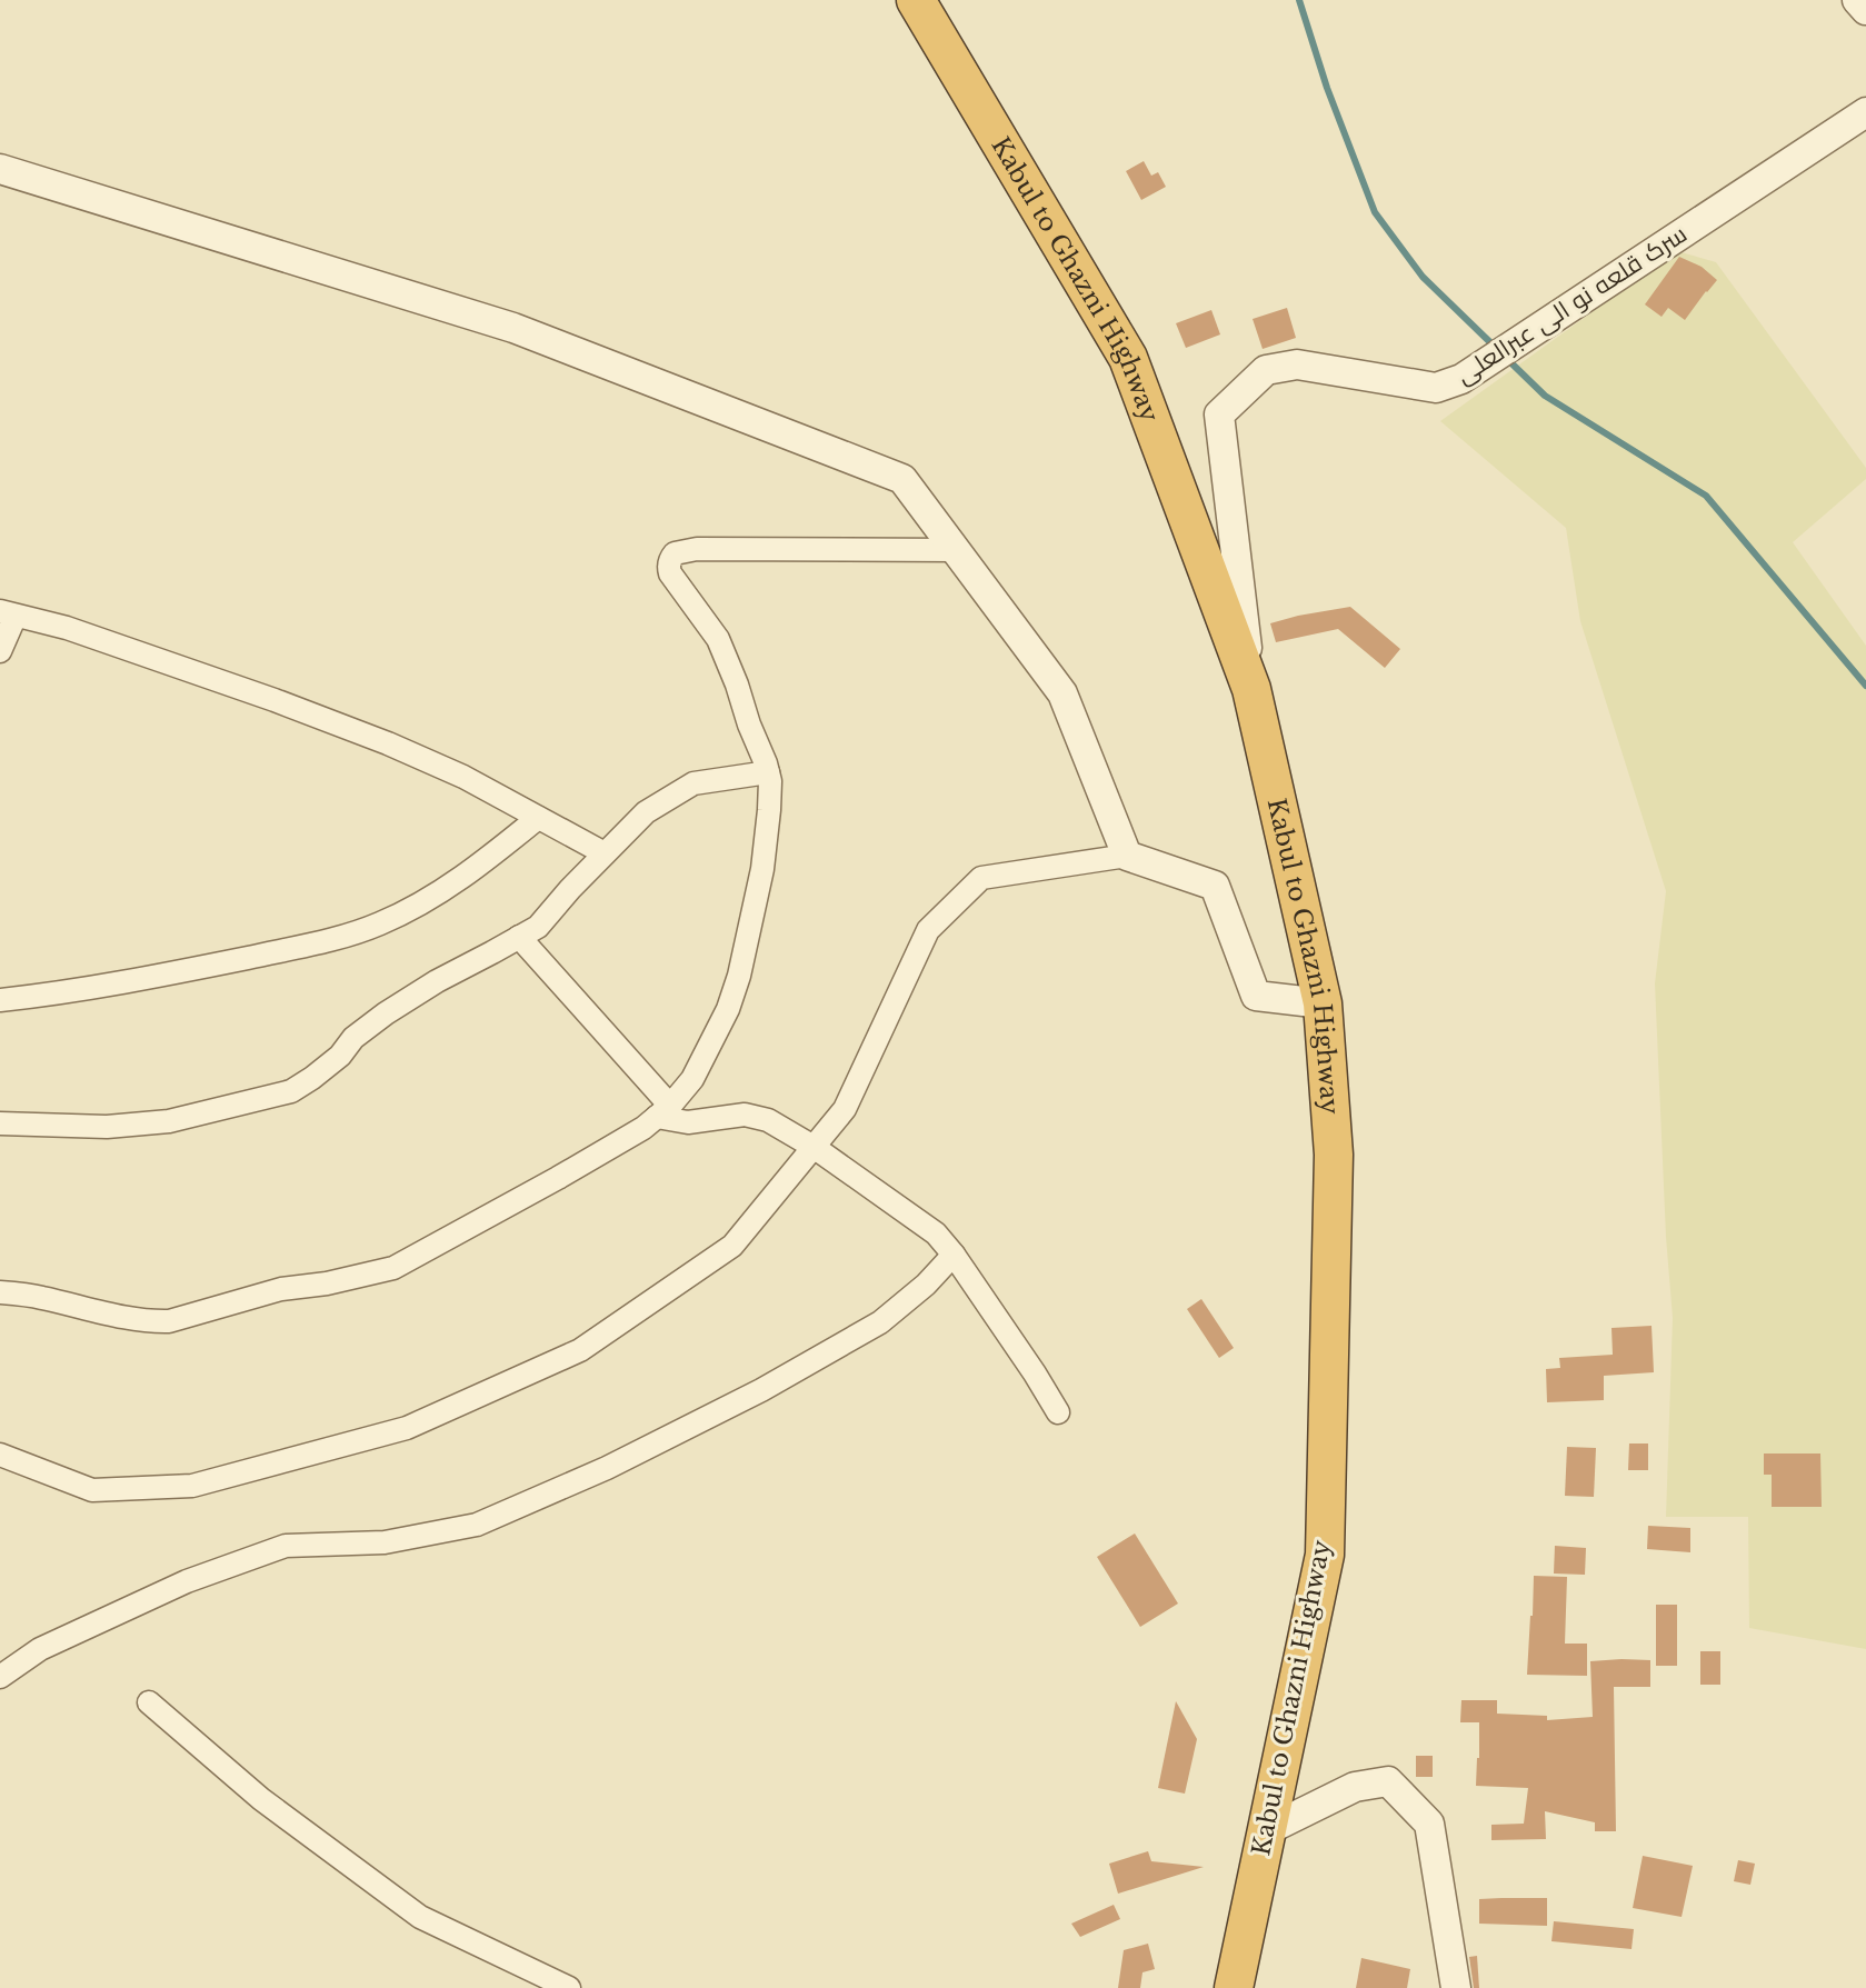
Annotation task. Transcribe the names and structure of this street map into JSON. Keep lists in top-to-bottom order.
{
  "streets": {
    "highway": ["Kabul to Ghazni Highway"],
    "street": ["سرک قلعه نو الی عبرالعلی"]
  },
  "crossings": [
    ["Kabul to Ghazni Highway", "سرک قلعه نو الی عبرالعلی"]
  ]
}
